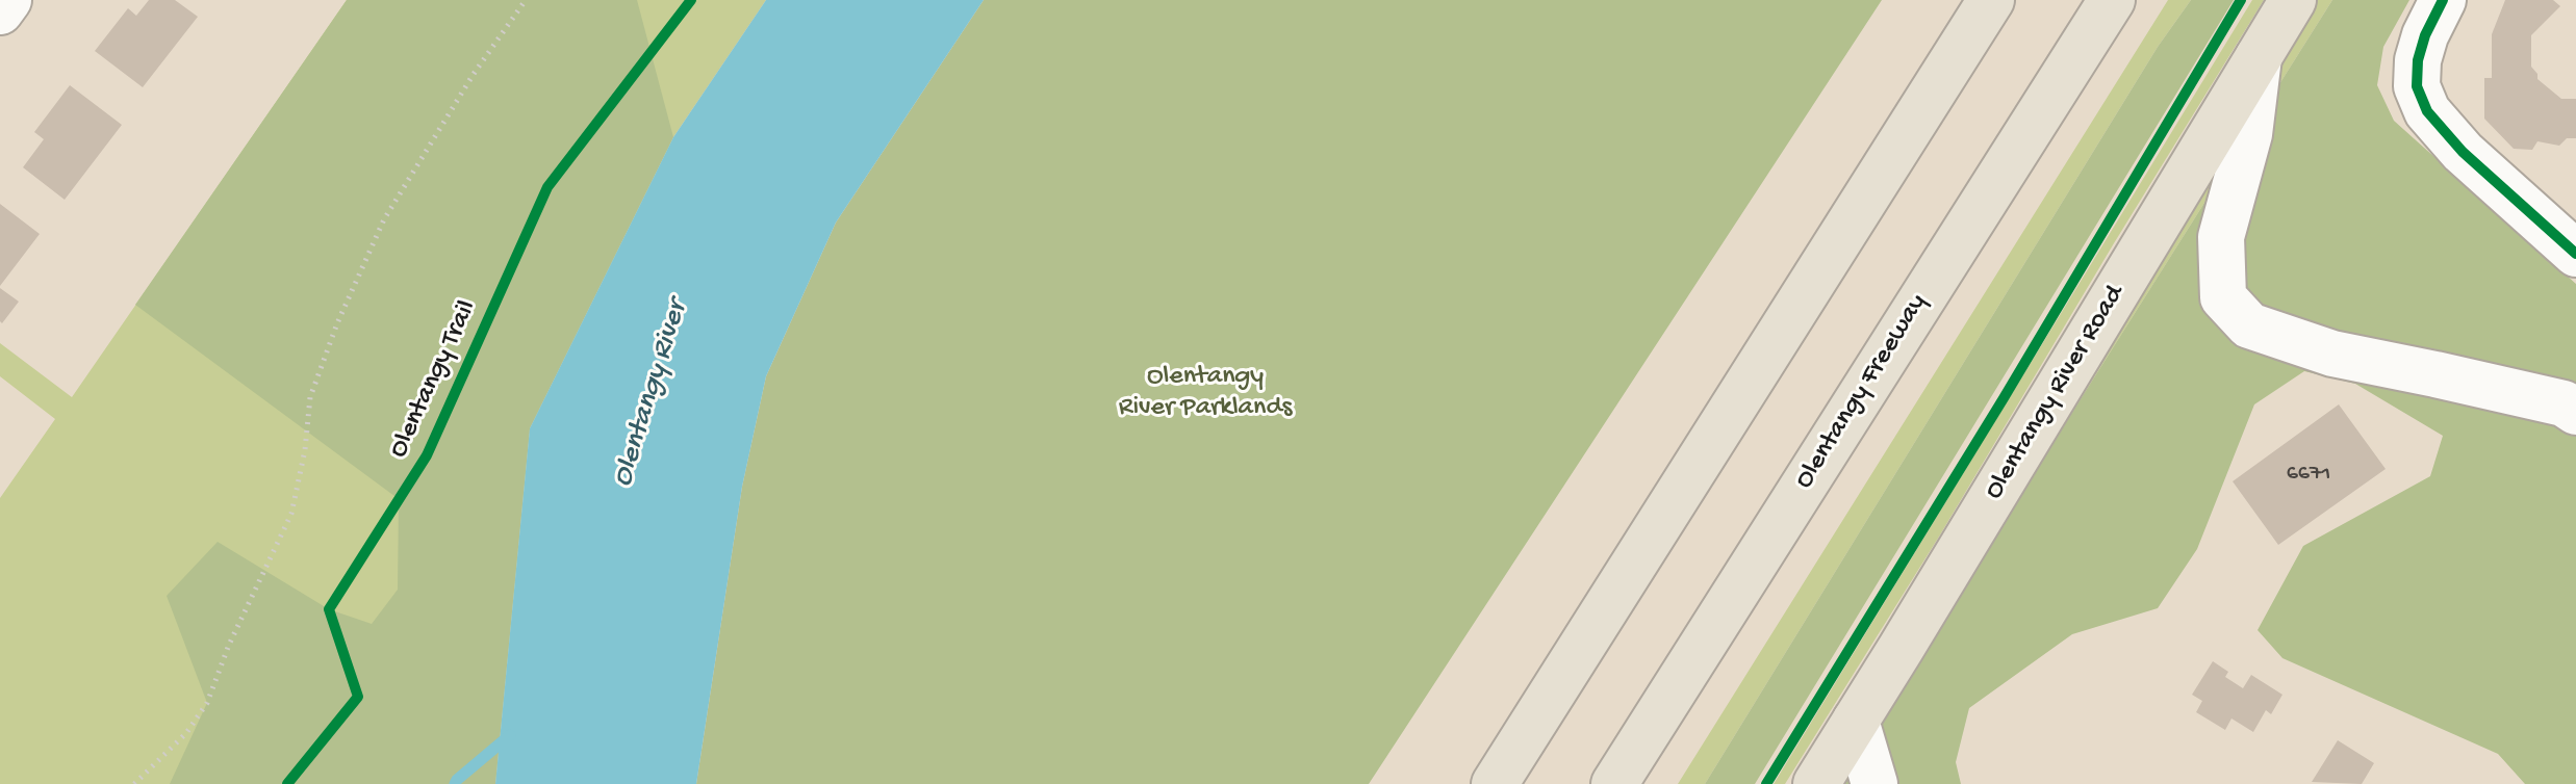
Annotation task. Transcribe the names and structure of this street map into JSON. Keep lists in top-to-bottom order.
{
  "streets": {
    "main road": ["Olentangy Freeway", "Olentangy River Road"],
    "cycle path": ["Olentangy Trail"]
  },
  "water": ["Olentangy River"],
  "parks": ["Olentangy River Parklands"],
  "house_numbers": ["6671"]
}
